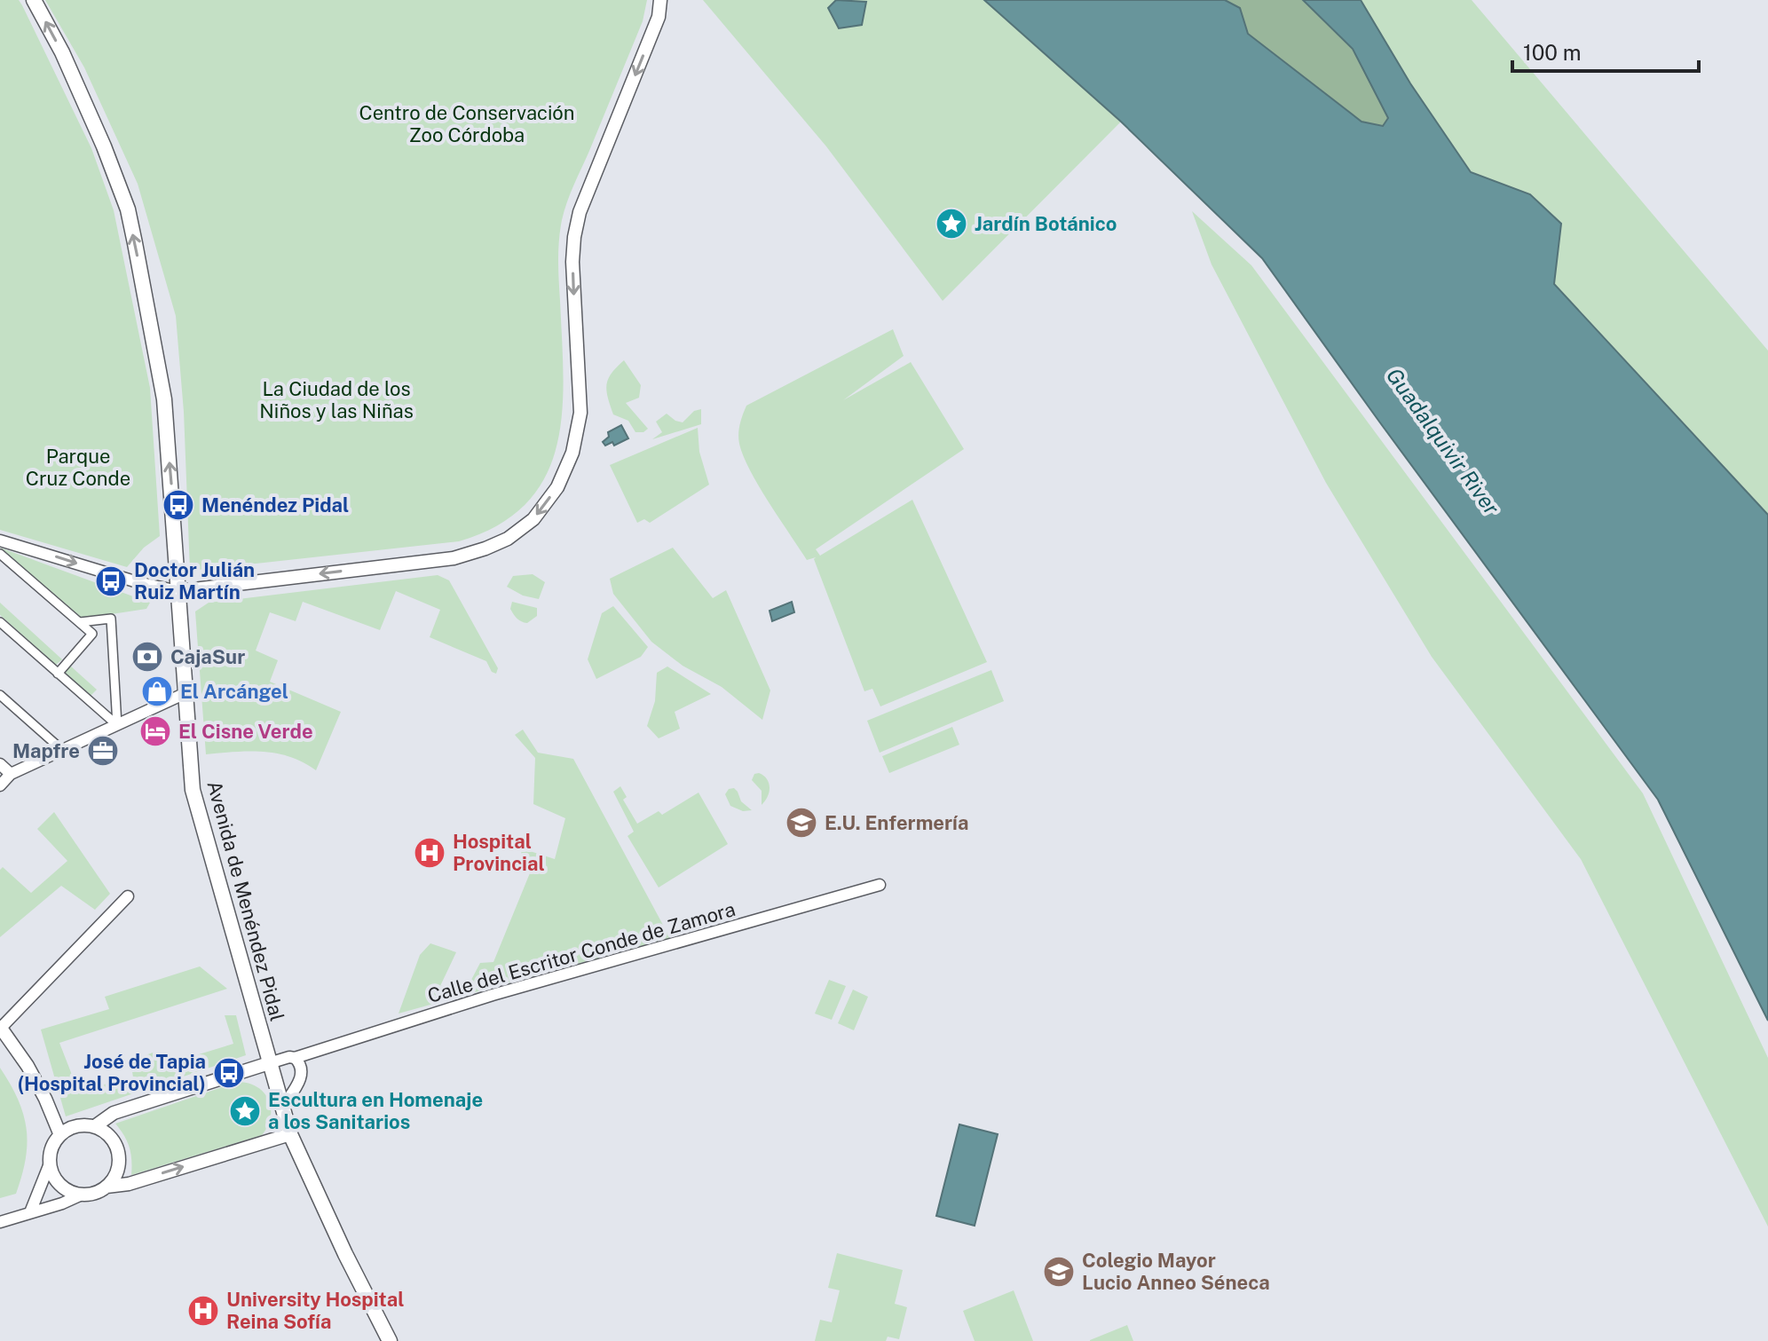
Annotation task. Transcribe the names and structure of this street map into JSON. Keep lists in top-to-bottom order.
{
  "streets": {
    "main road": ["Avenida de Menéndez Pidal"],
    "street": ["Calle del Escritor Conde de Zamora"]
  },
  "crossings": [
    ["Avenida de Menéndez Pidal", "Calle del Escritor Conde de Zamora"]
  ],
  "one_way": ["Avenida de Menéndez Pidal"],
  "water": ["Guadalquivir River"],
  "parks": ["Centro de Conservación Zoo Córdoba", "La Ciudad de los Niños y las Niñas", "Parque Cruz Conde"],
  "places": {
    "place": ["Jardín Botánico", "Escultura en Homenaje a los Sanitarios"],
    "bus stop": ["Menéndez Pidal", "Doctor Julián Ruiz Martín", "José de Tapia (Hospital Provincial)"],
    "bank": ["CajaSur"],
    "shop": ["El Arcángel"],
    "hotel": ["El Cisne Verde"],
    "office": ["Mapfre"],
    "school or university": ["E.U. Enfermería", "Colegio Mayor Lucio Anneo Séneca"],
    "hospital": ["Hospital Provincial", "University Hospital Reina Sofía"]
  },
  "scale_bar": "100 m"
}
